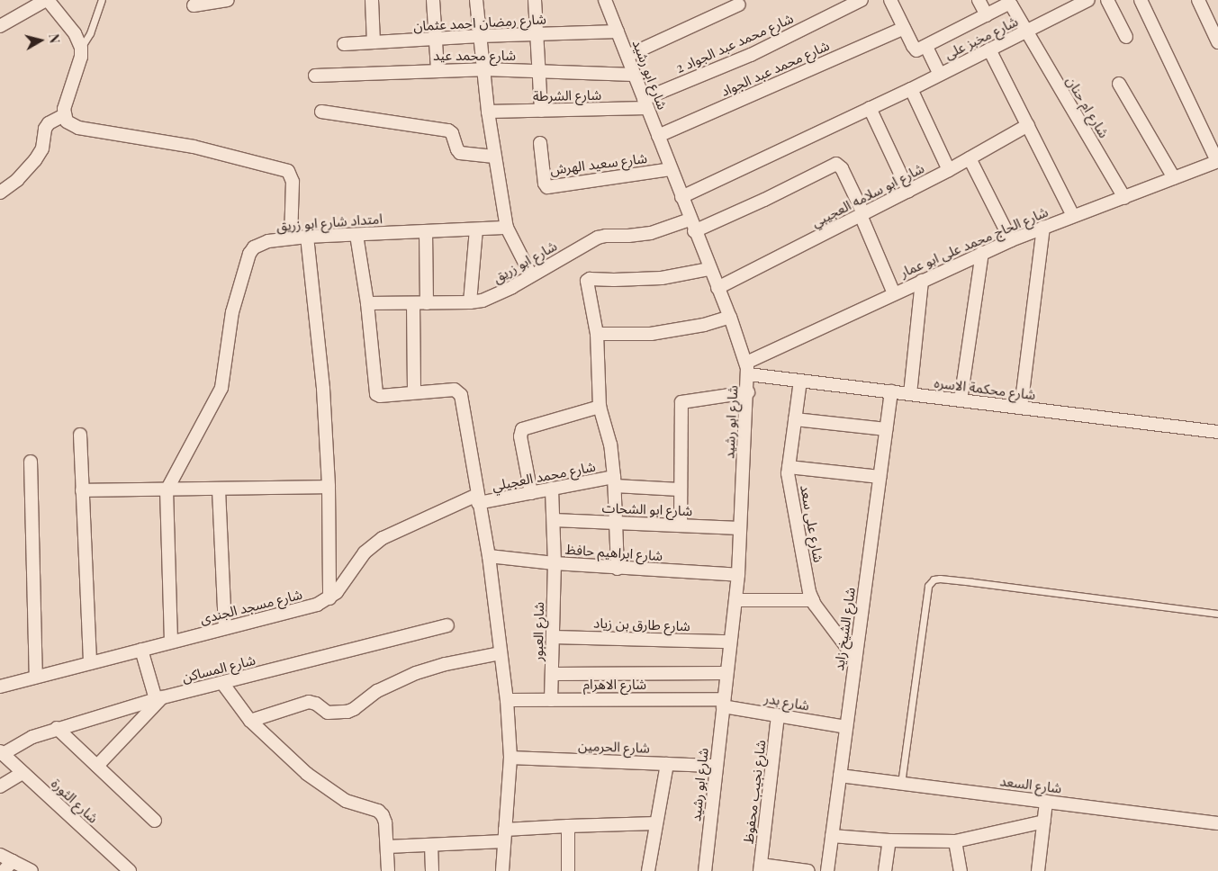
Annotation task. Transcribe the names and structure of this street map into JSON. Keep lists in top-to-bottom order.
{
  "streets": {
    "street": [
      "شارع رمضان احمد عثمان",
      "شارع مخبز على",
      "شارع محمد عبد الجواد 2",
      "شارع محمد عيد",
      "شارع محمد عبد الجواد",
      "شارع ابو رشيد",
      "شارع الشرطة",
      "شارع ام حنان",
      "شارع سعيد الهرش",
      "شارع ابو سلامه العجيبي",
      "امتداد شارع ابو زريق",
      "شارع الحاج محمد على ابو عمار",
      "شارع ابو زريق",
      "شارع محكمة الاسره",
      "شارع محمد العجيلي",
      "شارع ابو الشحات",
      "شارع على سعد",
      "شارع ابراهيم حافظ",
      "شارع مسجد الجندى",
      "شارع طارق بن زياد",
      "شارع الشيخ زايد",
      "شارع العبور",
      "شارع المساكن",
      "شارع الاهرام",
      "شارع بدر",
      "شارع الحرمين",
      "شارع السعد",
      "شارع نجيب محفوظ",
      "شارع الثورة"
    ]
  },
  "crossings": [
    ["شارع رمضان احمد عثمان", "شارع ابو رشيد"],
    ["شارع مخبز على", "شارع ابو رشيد"],
    ["شارع مخبز على", "شارع ام حنان"],
    ["شارع محمد عبد الجواد 2", "شارع ابو رشيد"],
    ["شارع محمد عبد الجواد 2", "شارع الشرطة"],
    ["شارع محمد عيد", "شارع ابو رشيد"],
    ["شارع محمد عبد الجواد", "شارع ابو رشيد"],
    ["شارع ابو رشيد", "شارع الشرطة"],
    ["شارع ابو رشيد", "شارع سعيد الهرش"],
    ["شارع ابو رشيد", "شارع ابو سلامه العجيبي"],
    ["شارع ابو رشيد", "شارع الحاج محمد على ابو عمار"],
    ["شارع ابو رشيد", "شارع ابو زريق"],
    ["شارع ابو رشيد", "شارع محكمة الاسره"],
    ["شارع ابو رشيد", "شارع ابو الشحات"],
    ["شارع ابو رشيد", "شارع ابراهيم حافظ"],
    ["شارع ابو رشيد", "شارع طارق بن زياد"],
    ["شارع ابو رشيد", "شارع الاهرام"],
    ["شارع ابو رشيد", "شارع بدر"],
    ["شارع ابو رشيد", "شارع الحرمين"],
    ["شارع ام حنان", "شارع الحاج محمد على ابو عمار"],
    ["شارع ابو سلامه العجيبي", "شارع ابو زريق"],
    ["شارع الحاج محمد على ابو عمار", "شارع محكمة الاسره"],
    ["شارع محكمة الاسره", "شارع على سعد"],
    ["شارع محكمة الاسره", "شارع الشيخ زايد"],
    ["شارع محمد العجيلي", "شارع مسجد الجندى"],
    ["شارع محمد العجيلي", "شارع العبور"],
    ["شارع ابو الشحات", "شارع العبور"],
    ["شارع على سعد", "شارع الشيخ زايد"],
    ["شارع ابراهيم حافظ", "شارع العبور"],
    ["شارع طارق بن زياد", "شارع العبور"],
    ["شارع الشيخ زايد", "شارع بدر"],
    ["شارع الشيخ زايد", "شارع السعد"],
    ["شارع العبور", "شارع الاهرام"],
    ["شارع المساكن", "شارع الثورة"],
    ["شارع الاهرام", "شارع بدر"],
    ["شارع بدر", "شارع نجيب محفوظ"]
  ],
  "north": "right"
}
